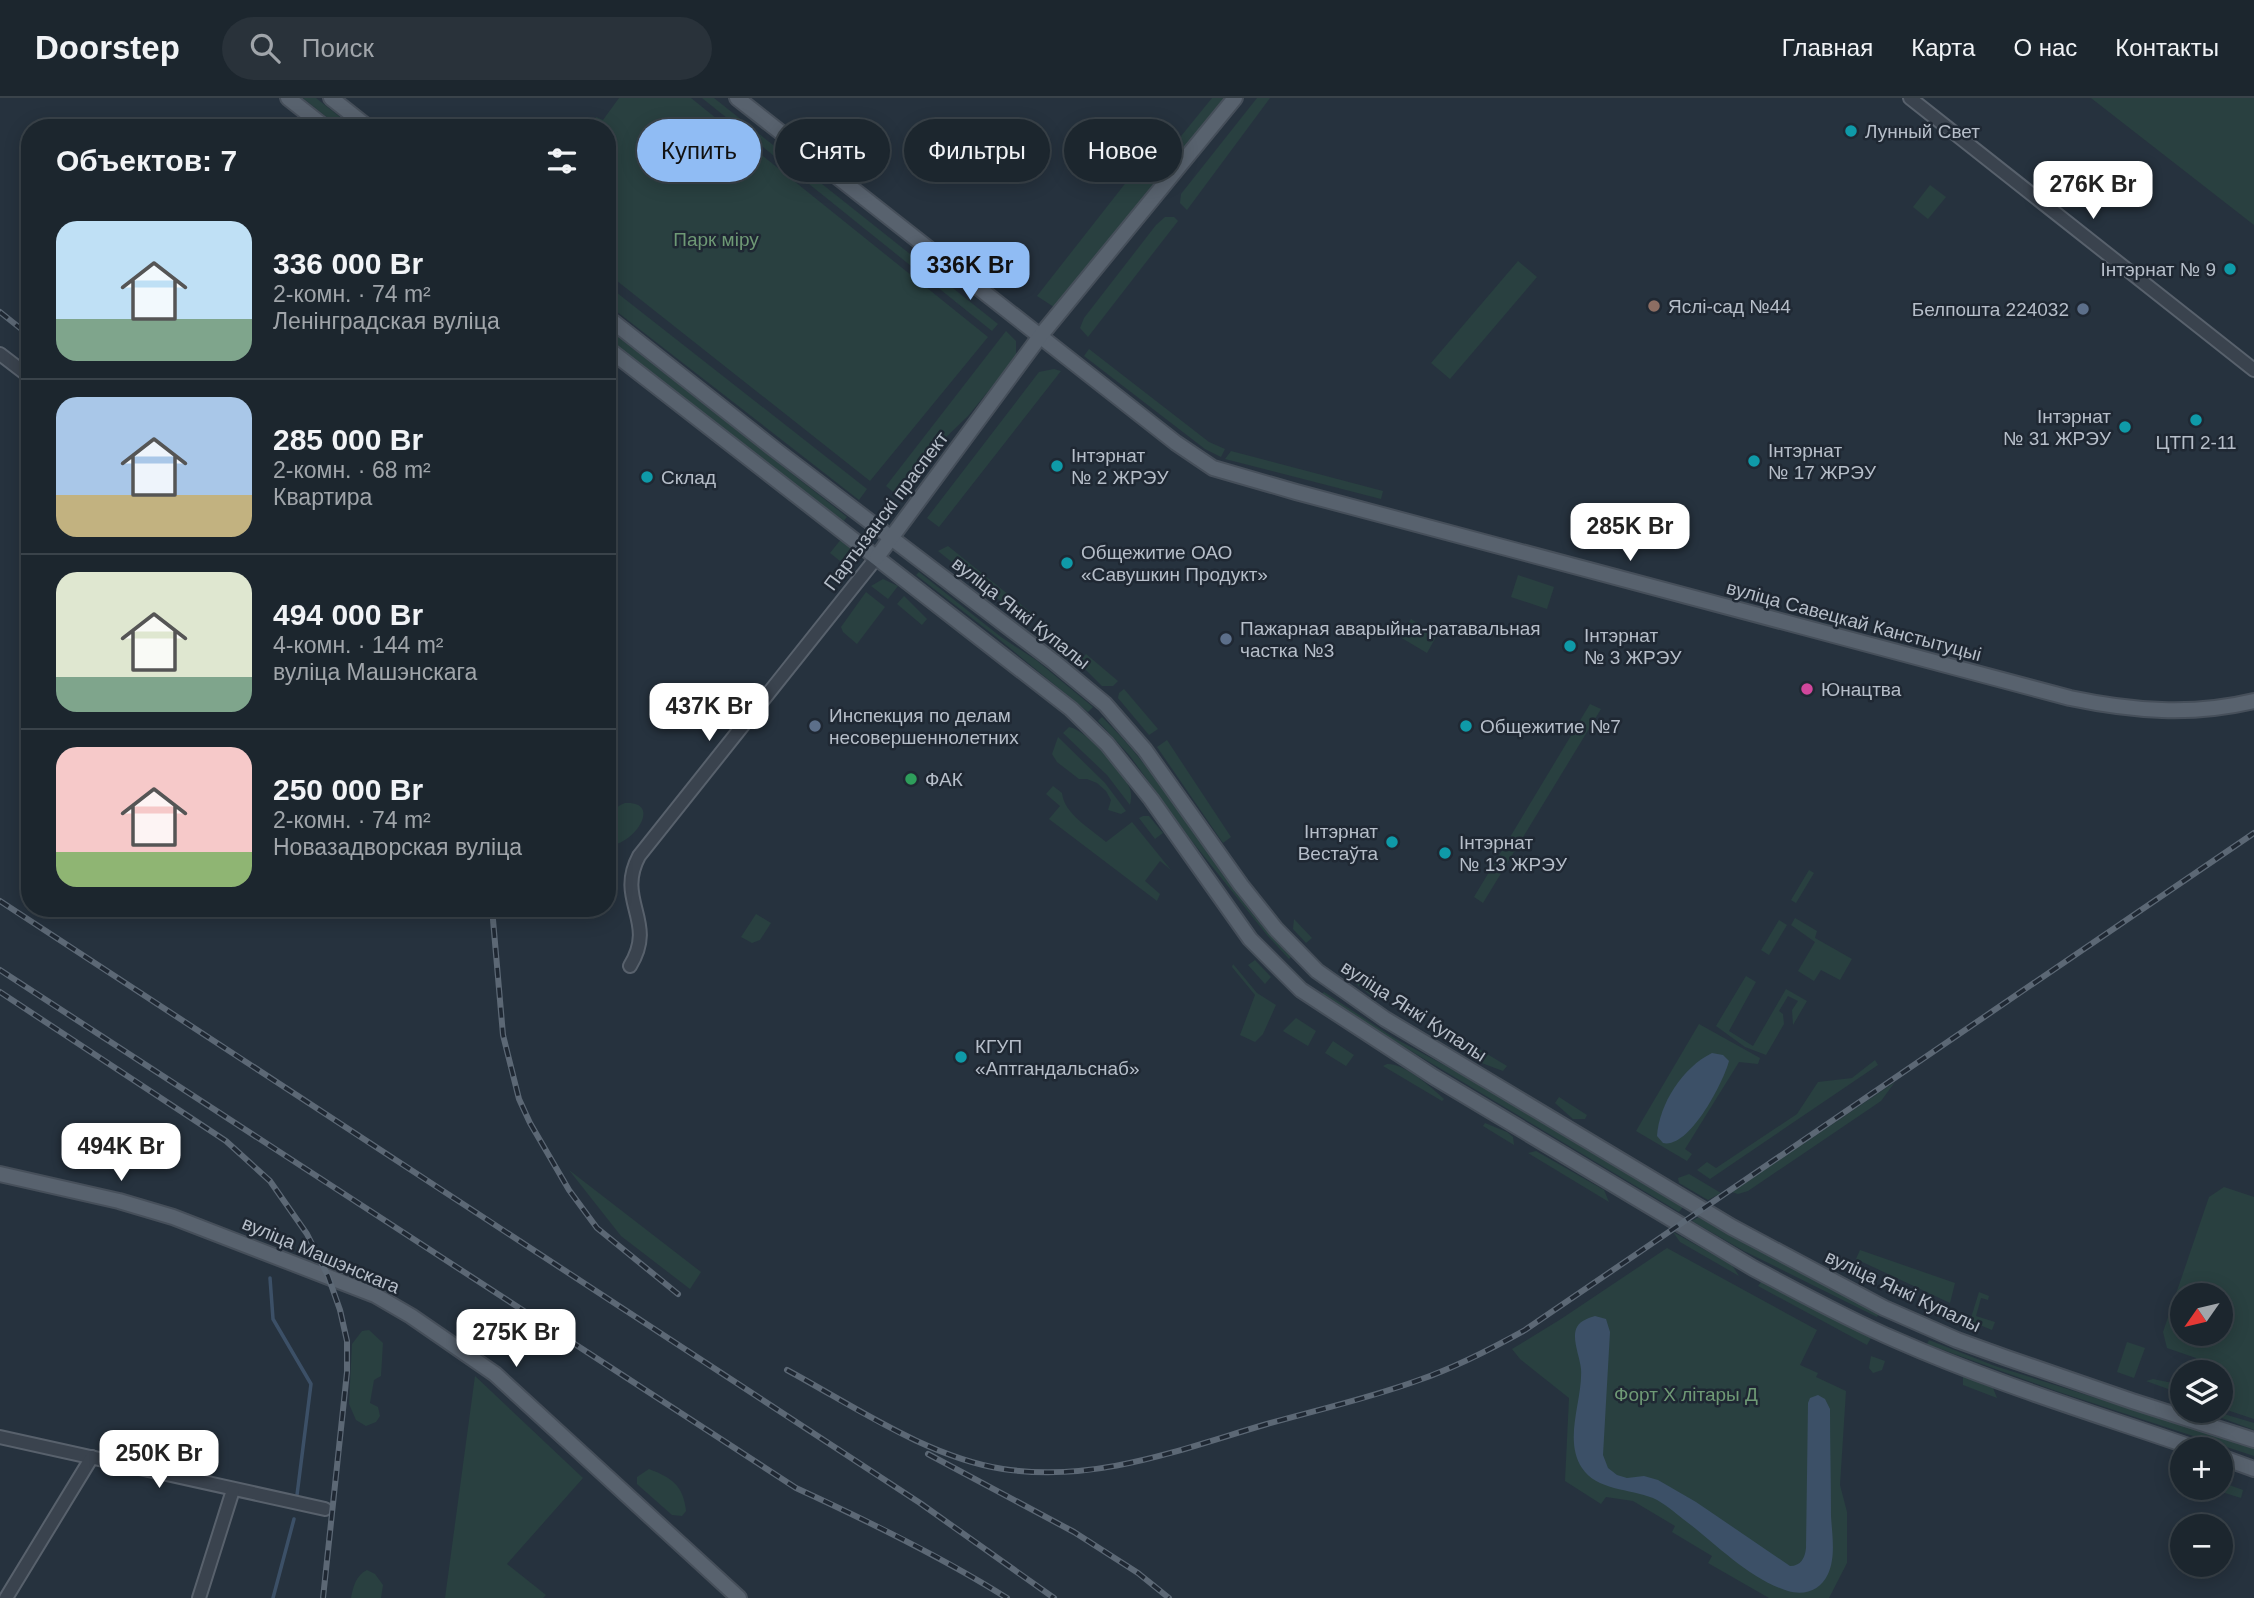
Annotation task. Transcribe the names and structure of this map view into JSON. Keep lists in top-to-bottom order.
{
  "streets": {
    "main road": [
      "Партызанскі праспект",
      "вуліца Янкі Купалы",
      "вуліца Савецкай Канстытуцыі",
      "вуліца Машэнскага"
    ]
  },
  "crossings": [
    ["Партызанскі праспект", "вуліца Янкі Купалы"],
    ["Партызанскі праспект", "вуліца Савецкай Канстытуцыі"]
  ],
  "parks": ["Парк міру", "Форт X літары Д"],
  "places": [
    "Лунный Свет",
    "Інтэрнат № 9",
    "Яслі-сад №44",
    "Белпошта 224032",
    "ЦТП 2-11",
    "Інтэрнат № 31 ЖРЭУ",
    "Інтэрнат № 17 ЖРЭУ",
    "Інтэрнат № 2 ЖРЭУ",
    "Склад",
    "Общежитие ОАО «Савушкин Продукт»",
    "Пажарная аварыйна-ратавальная частка №3",
    "Інтэрнат № 3 ЖРЭУ",
    "Юнацтва",
    "Инспекция по делам несовершеннолетних",
    "Общежитие №7",
    "ФАК",
    "Інтэрнат Вестаўта",
    "Інтэрнат № 13 ЖРЭУ",
    "КГУП «Аптгандальснаб»"
  ],
  "north": "bottom left",
  "page": {
    "header": "Doorstep",
    "search": "Поиск",
    "nav": [
      "Главная",
      "Карта",
      "О нас",
      "Контакты"
    ],
    "chip": [
      "Купить",
      "Снять",
      "Фильтры",
      "Новое"
    ],
    "heading": "Объектов: 7",
    "price": [
      "276K Br",
      "336K Br",
      "285K Br",
      "437K Br",
      "494K Br",
      "275K Br",
      "250K Br"
    ],
    "list": [
      {
        "name": "336 000 Br",
        "note": "2-комн. · 74 m² · Ленінградская вуліца"
      },
      {
        "name": "285 000 Br",
        "note": "2-комн. · 68 m² · Квартира"
      },
      {
        "name": "494 000 Br",
        "note": "4-комн. · 144 m² · вуліца Машэнскага"
      },
      {
        "name": "250 000 Br",
        "note": "2-комн. · 74 m² · Новазадворская вуліца"
      }
    ],
    "map_buttons": ["+", "−"]
  }
}
